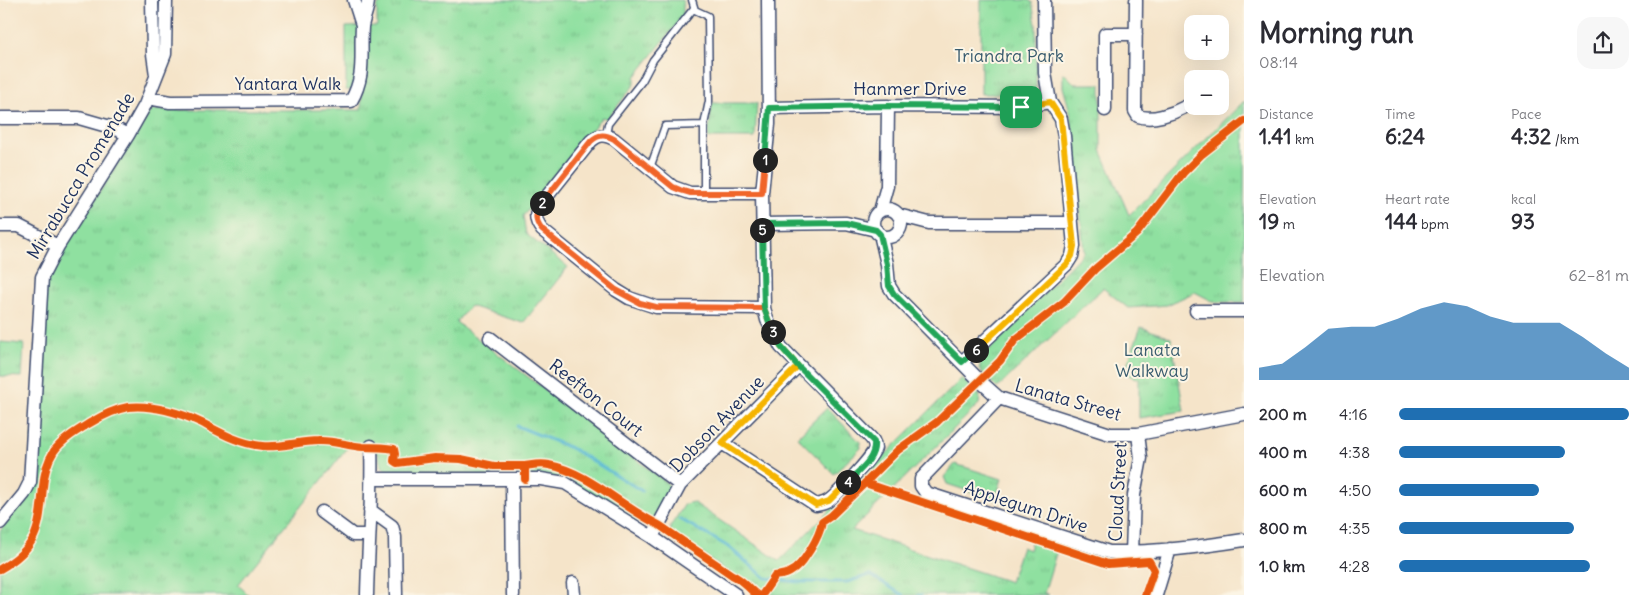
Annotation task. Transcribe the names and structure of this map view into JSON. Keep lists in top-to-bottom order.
{
  "streets": {
    "street": [
      "Yantara Walk",
      "Hanmer Drive",
      "Mirrabucca Promenade",
      "Reefton Court",
      "Lanata Street",
      "Dobson Avenue",
      "Cloud Street",
      "Applegum Drive"
    ]
  },
  "crossings": [
    ["Yantara Walk", "Mirrabucca Promenade"],
    ["Reefton Court", "Dobson Avenue"],
    ["Lanata Street", "Cloud Street"],
    ["Lanata Street", "Applegum Drive"],
    ["Cloud Street", "Applegum Drive"]
  ],
  "parks": ["Triandra Park", "Lanata Walkway"],
  "page": {
    "heading": ["Morning run", "08:14"],
    "map_buttons": ["+", "−"],
    "stats": [
      ["Distance", "1.41 km"],
      ["Time", "6:24"],
      ["Pace", "4:32 /km"],
      ["Elevation", "19 m"],
      ["Heart rate", "144 bpm"],
      ["kcal", "93"]
    ],
    "pins": [
      "1",
      "2",
      "5",
      "3",
      "6",
      "4"
    ],
    "chart": ["Elevation", "62–81 m"],
    "list": [
      {
        "name": "200 m",
        "note": "4:16"
      },
      {
        "name": "400 m",
        "note": "4:38"
      },
      {
        "name": "600 m",
        "note": "4:50"
      },
      {
        "name": "800 m",
        "note": "4:35"
      },
      {
        "name": "1.0 km",
        "note": "4:28"
      }
    ]
  }
}
